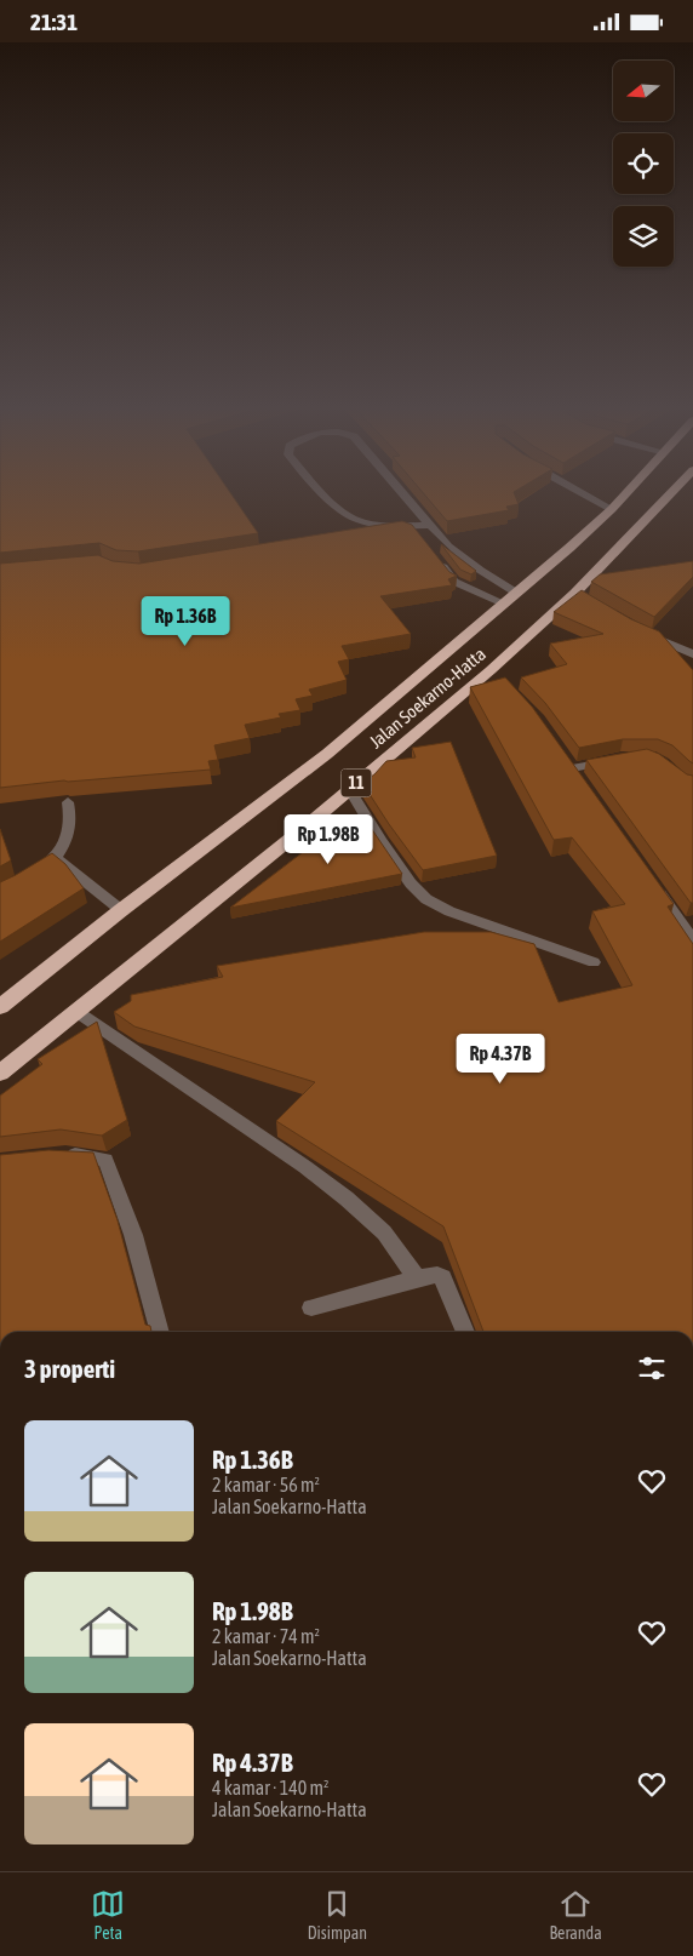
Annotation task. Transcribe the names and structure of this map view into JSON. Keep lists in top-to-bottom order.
{
  "streets": {
    "highway": ["Jalan Soekarno-Hatta", "11"]
  },
  "north": "left",
  "page": {
    "status": "21:31",
    "price": ["Rp 1.36B", "Rp 1.98B", "Rp 4.37B"],
    "heading": "3 properti",
    "list": [
      {
        "name": "Rp 1.36B",
        "note": "2 kamar · 56 m² · Jalan Soekarno-Hatta"
      },
      {
        "name": "Rp 1.98B",
        "note": "2 kamar · 74 m² · Jalan Soekarno-Hatta"
      },
      {
        "name": "Rp 4.37B",
        "note": "4 kamar · 140 m² · Jalan Soekarno-Hatta"
      }
    ],
    "tabs": ["Peta", "Disimpan", "Beranda"]
  }
}
